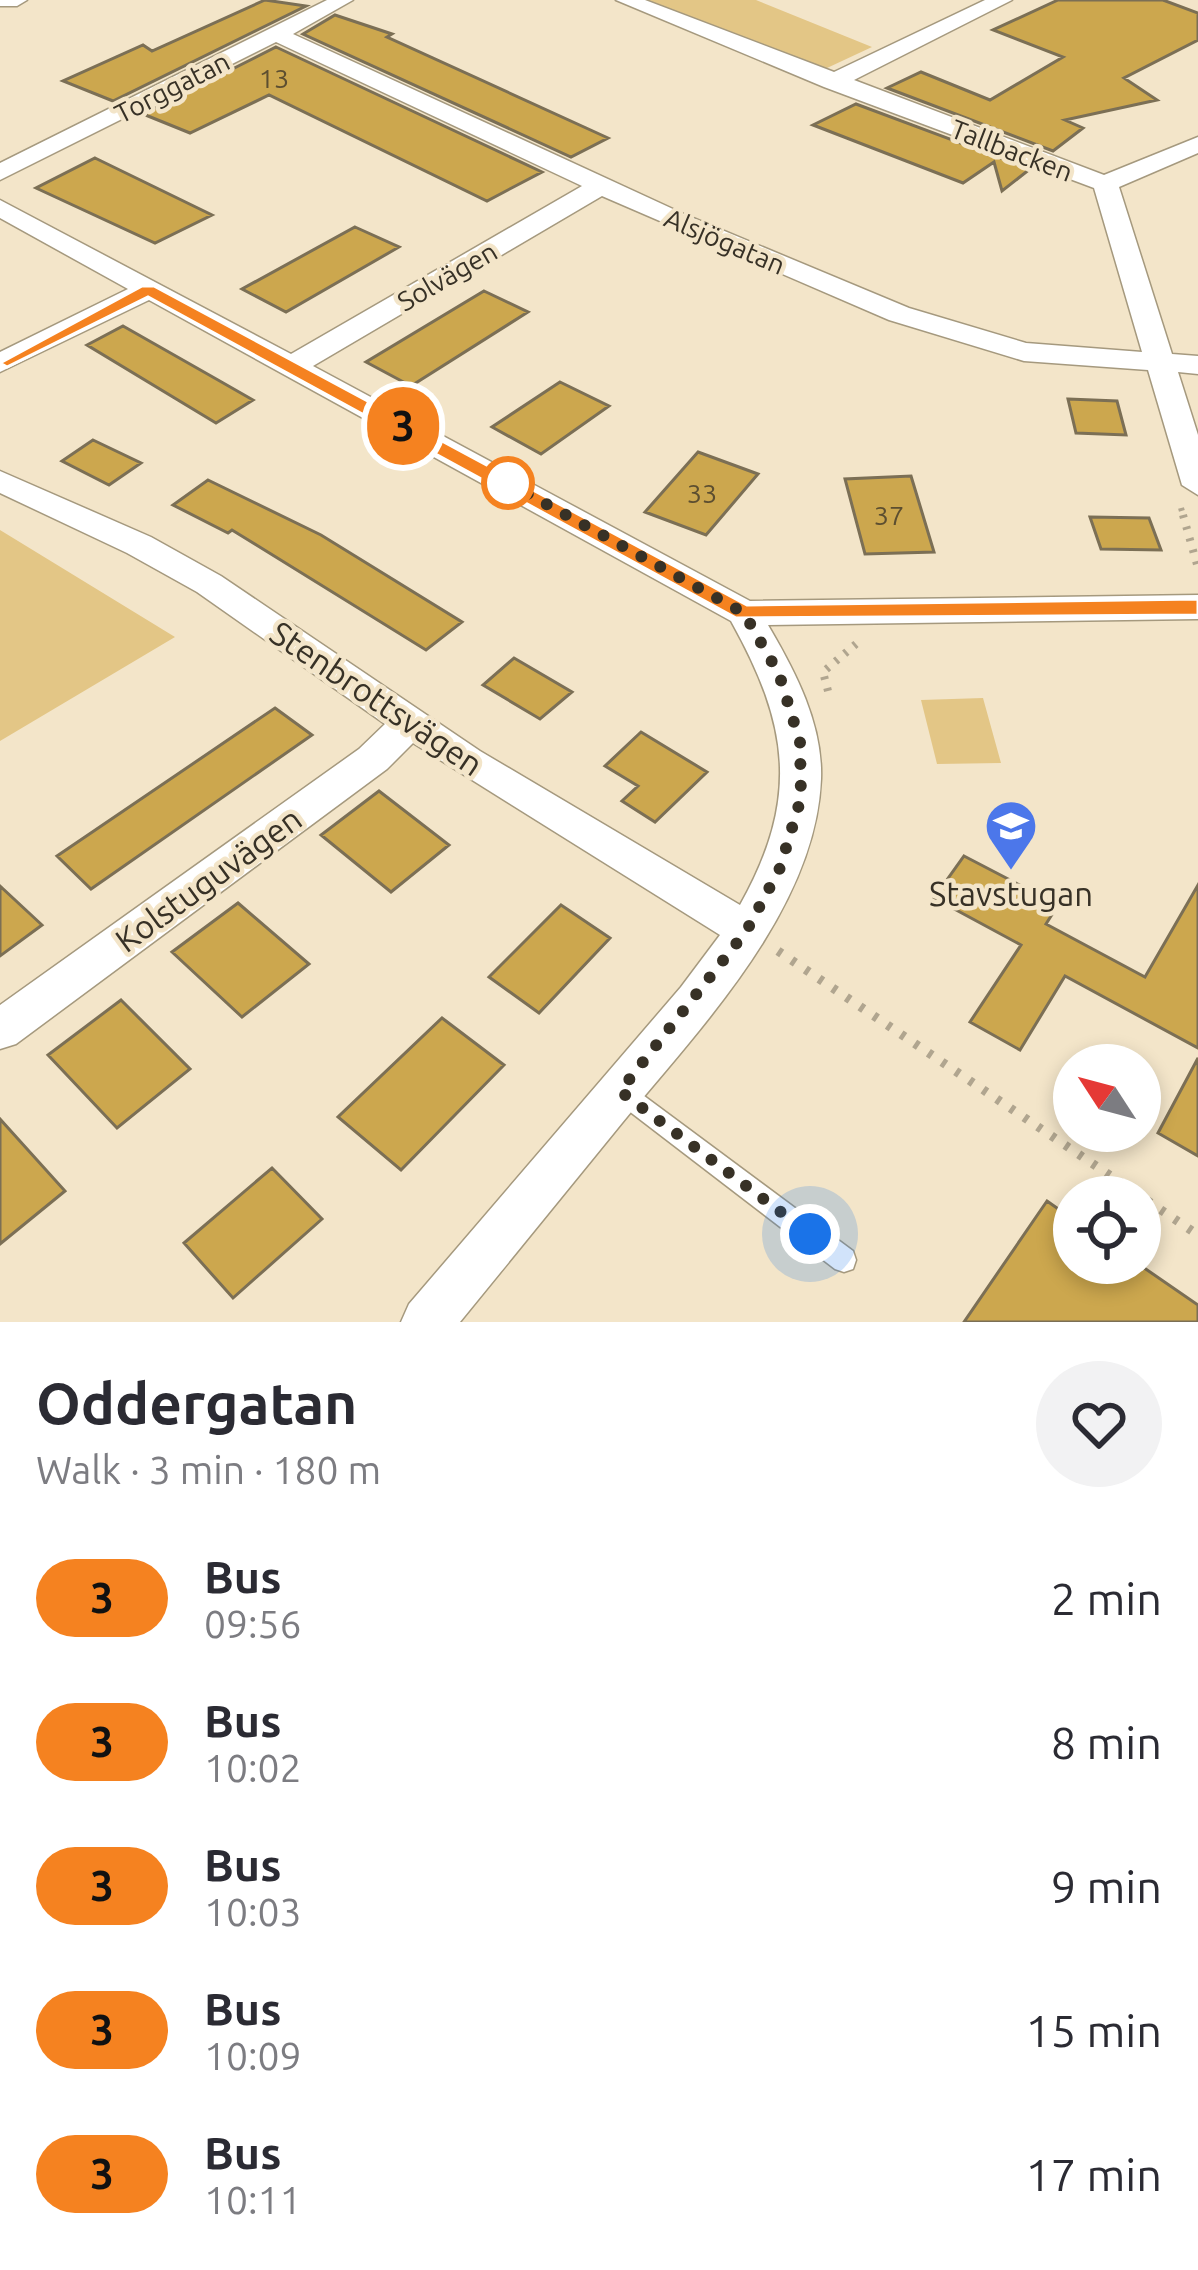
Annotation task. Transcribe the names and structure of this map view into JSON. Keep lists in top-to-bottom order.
{
  "streets": {
    "street": [
      "Torggatan",
      "Tallbacken",
      "Alsjögatan",
      "Solvägen",
      "Stenbrottsvägen",
      "Kolstuguvägen"
    ]
  },
  "crossings": [
    ["Torggatan", "Alsjögatan"],
    ["Tallbacken", "Alsjögatan"],
    ["Alsjögatan", "Solvägen"],
    ["Stenbrottsvägen", "Kolstuguvägen"]
  ],
  "places": {
    "school or university": ["Stavstugan"]
  },
  "lines": ["bus line 3"],
  "house_numbers": ["13", "33", "37"],
  "north": "top left",
  "page": {
    "on_map": "3",
    "heading": ["Oddergatan", "Walk · 3 min · 180 m"],
    "list": [
      {
        "mark": "3",
        "name": "Bus",
        "note": "09:56",
        "value": "2 min"
      },
      {
        "mark": "3",
        "name": "Bus",
        "note": "10:02",
        "value": "8 min"
      },
      {
        "mark": "3",
        "name": "Bus",
        "note": "10:03",
        "value": "9 min"
      },
      {
        "mark": "3",
        "name": "Bus",
        "note": "10:09",
        "value": "15 min"
      },
      {
        "mark": "3",
        "name": "Bus",
        "note": "10:11",
        "value": "17 min"
      }
    ]
  }
}
